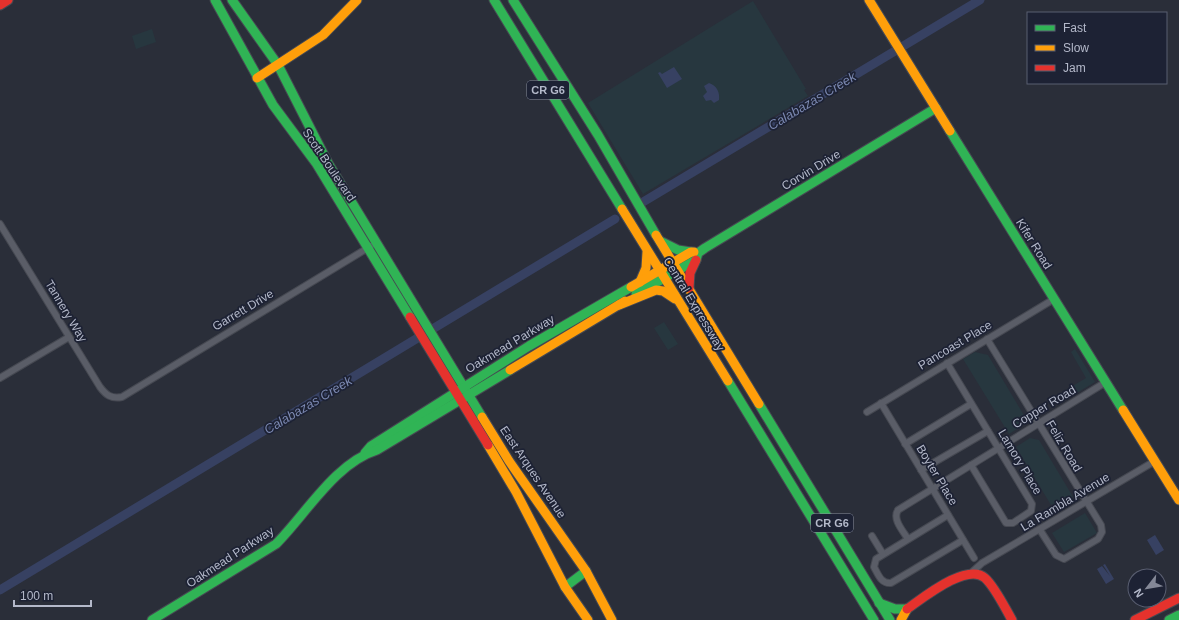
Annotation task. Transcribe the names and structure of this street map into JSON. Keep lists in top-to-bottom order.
{
  "streets": {
    "main road": [
      "CR G6",
      "Scott Boulevard",
      "Corvin Drive",
      "Kifer Road",
      "Central Expressway",
      "Oakmead Parkway",
      "East Arques Avenue"
    ],
    "street": [
      "Garrett Drive",
      "Tannery Way",
      "Pancoast Place",
      "Copper Road",
      "Feliz Road",
      "Lamory Place",
      "Boyter Place",
      "La Rambla Avenue"
    ]
  },
  "crossings": [
    ["Scott Boulevard", "Garrett Drive"],
    ["Scott Boulevard", "East Arques Avenue"],
    ["Corvin Drive", "Kifer Road"],
    ["Corvin Drive", "Central Expressway"],
    ["Corvin Drive", "Oakmead Parkway"],
    ["Kifer Road", "Pancoast Place"],
    ["Kifer Road", "Copper Road"],
    ["Kifer Road", "La Rambla Avenue"],
    ["Central Expressway", "Oakmead Parkway"],
    ["Garrett Drive", "Tannery Way"],
    ["Oakmead Parkway", "East Arques Avenue"],
    ["Pancoast Place", "Feliz Road"],
    ["Pancoast Place", "Lamory Place"],
    ["Pancoast Place", "Boyter Place"],
    ["Copper Road", "Feliz Road"],
    ["Copper Road", "Lamory Place"],
    ["Copper Road", "Boyter Place"],
    ["Feliz Road", "La Rambla Avenue"]
  ],
  "water": ["Calabazas Creek"],
  "legend": ["Fast", "Slow", "Jam"],
  "scale_bar": "100 m",
  "north": "bottom left"
}
